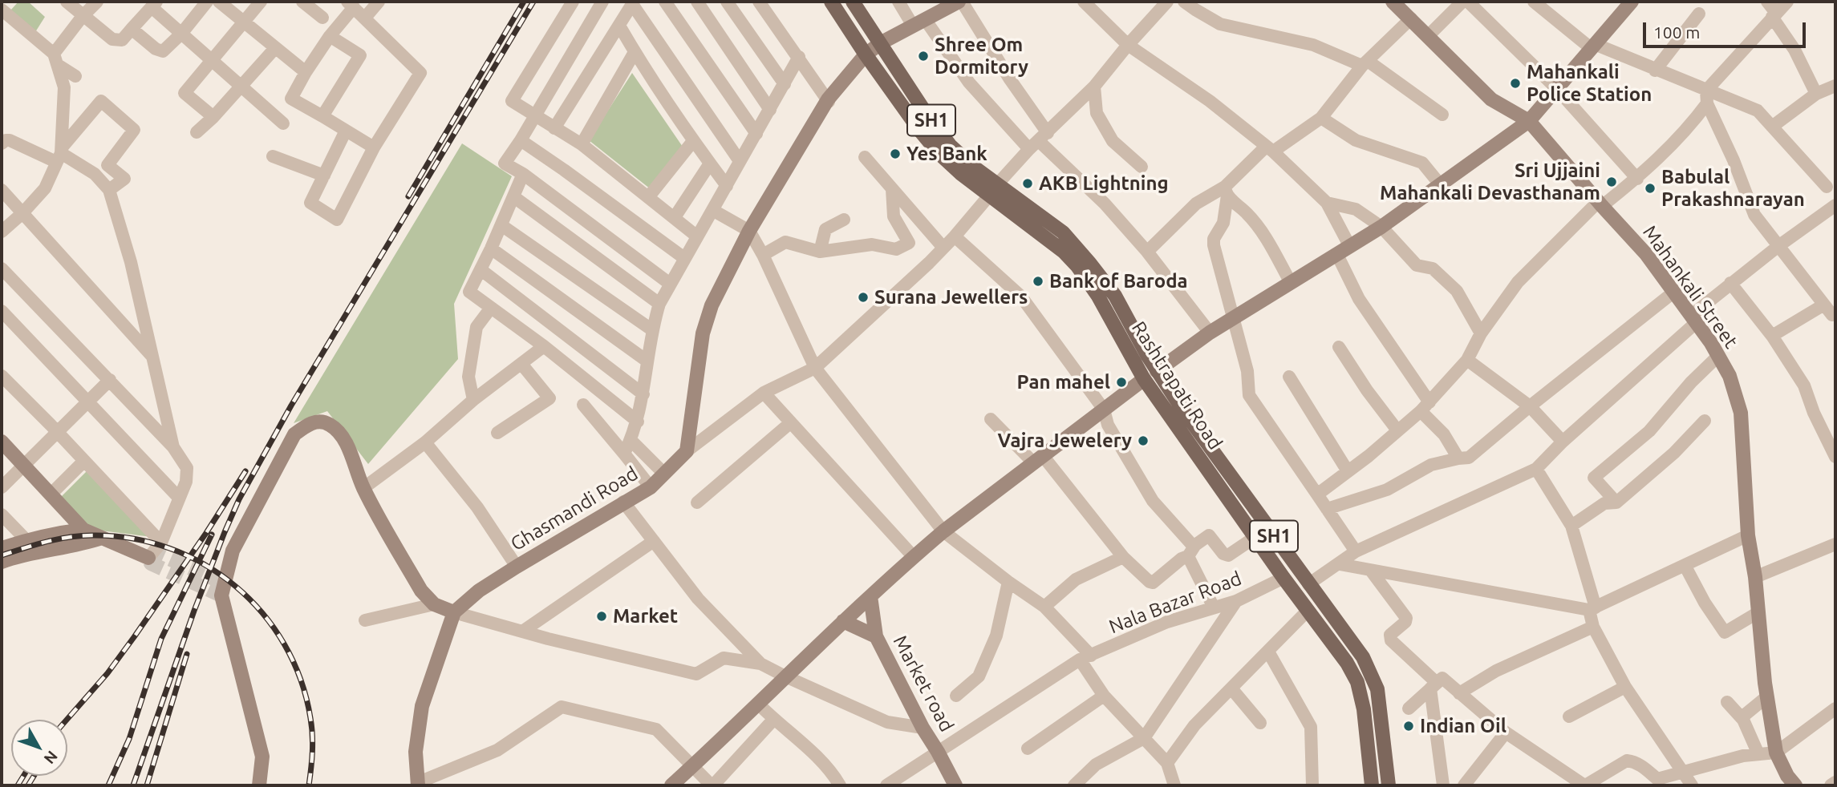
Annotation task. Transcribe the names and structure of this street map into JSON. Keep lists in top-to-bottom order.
{
  "streets": {
    "main road": ["SH1", "Rashtrapati Road"],
    "street": [
      "Mahankali Street",
      "Ghasmandi Road",
      "Nala Bazar Road",
      "Market road"
    ]
  },
  "crossings": [
    ["Rashtrapati Road", "Nala Bazar Road"],
    ["Nala Bazar Road", "Market road"]
  ],
  "places": [
    "Shree Om Dormitory",
    "Mahankali Police Station",
    "Yes Bank",
    "Sri Ujjaini Mahankali Devasthanam",
    "AKB Lightning",
    "Babulal Prakashnarayan",
    "Bank of Baroda",
    "Surana Jewellers",
    "Pan mahel",
    "Vajra Jewelery",
    "Market",
    "Indian Oil"
  ],
  "scale_bar": "100 m",
  "north": "bottom right"
}
